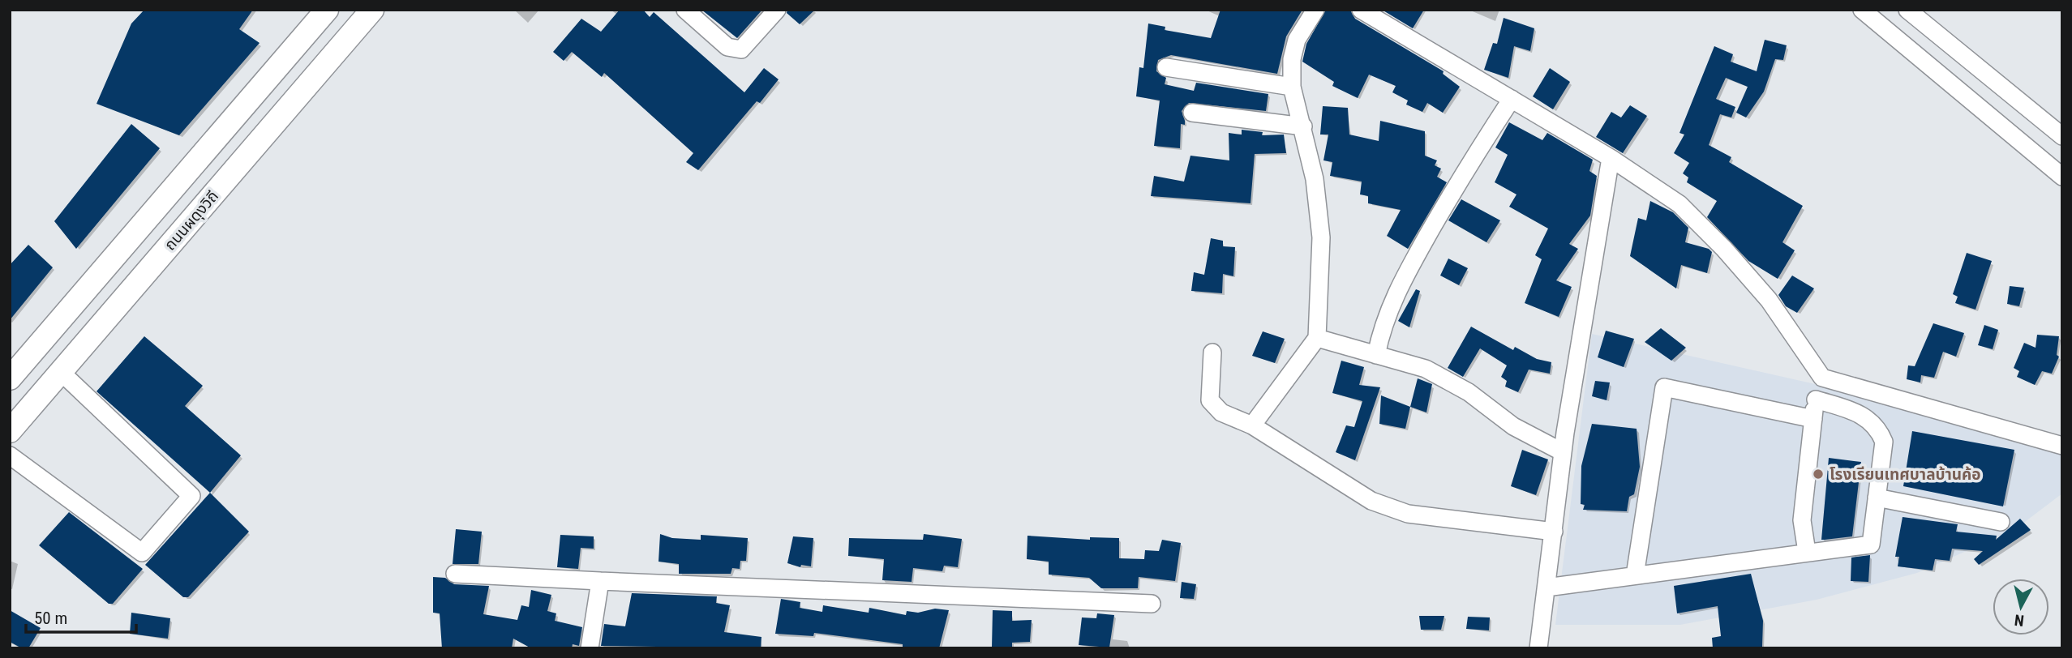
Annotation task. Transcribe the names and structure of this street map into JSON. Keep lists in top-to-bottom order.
{
  "streets": {
    "main road": ["ถนนผดุงวิถี"]
  },
  "places": ["โรงเรียนเทศบาลบ้านค้อ"],
  "scale_bar": "50 m",
  "north": "bottom"
}
